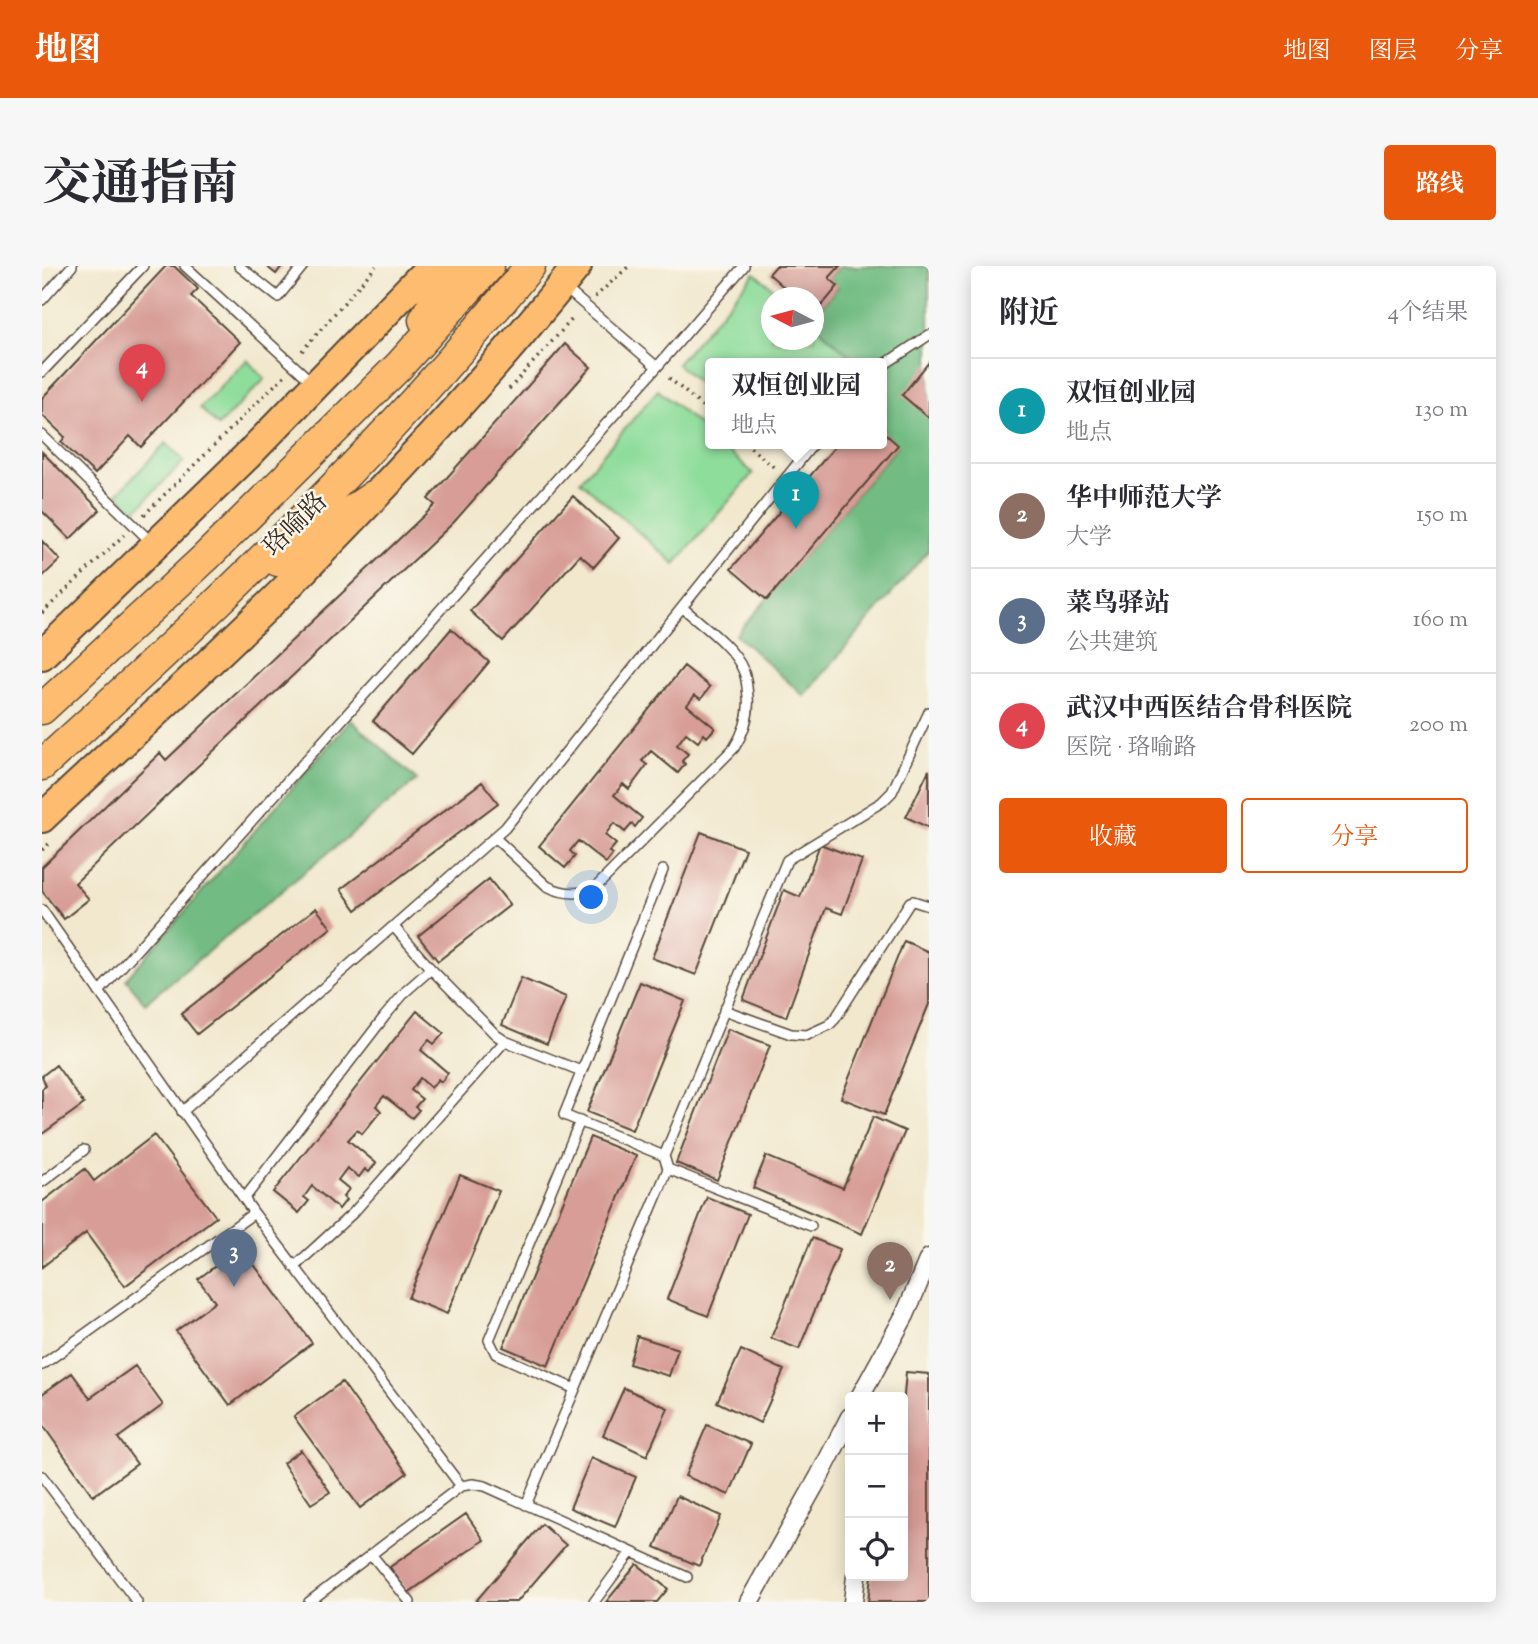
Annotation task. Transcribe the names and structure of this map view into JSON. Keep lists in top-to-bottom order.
{
  "streets": {
    "highway": ["珞喻路"]
  },
  "north": "left",
  "page": {
    "header": "地图",
    "nav": ["地图", "图层", "分享"],
    "title": "交通指南",
    "buttons": [
      "路线",
      ["收藏", "分享"]
    ],
    "heading": ["附近", "4个结果"],
    "pins": [
      "4",
      "1",
      "3",
      "2"
    ],
    "list": [
      {
        "mark": "1",
        "name": "双恒创业园",
        "note": "地点",
        "value": "130 m"
      },
      {
        "mark": "2",
        "name": "华中师范大学",
        "note": "大学",
        "value": "150 m"
      },
      {
        "mark": "3",
        "name": "菜鸟驿站",
        "note": "公共建筑",
        "value": "160 m"
      },
      {
        "mark": "4",
        "name": "武汉中西医结合骨科医院",
        "note": "医院 · 珞喻路",
        "value": "200 m"
      }
    ],
    "popup": ["双恒创业园", "地点"],
    "map_buttons": ["+", "−"]
  }
}
